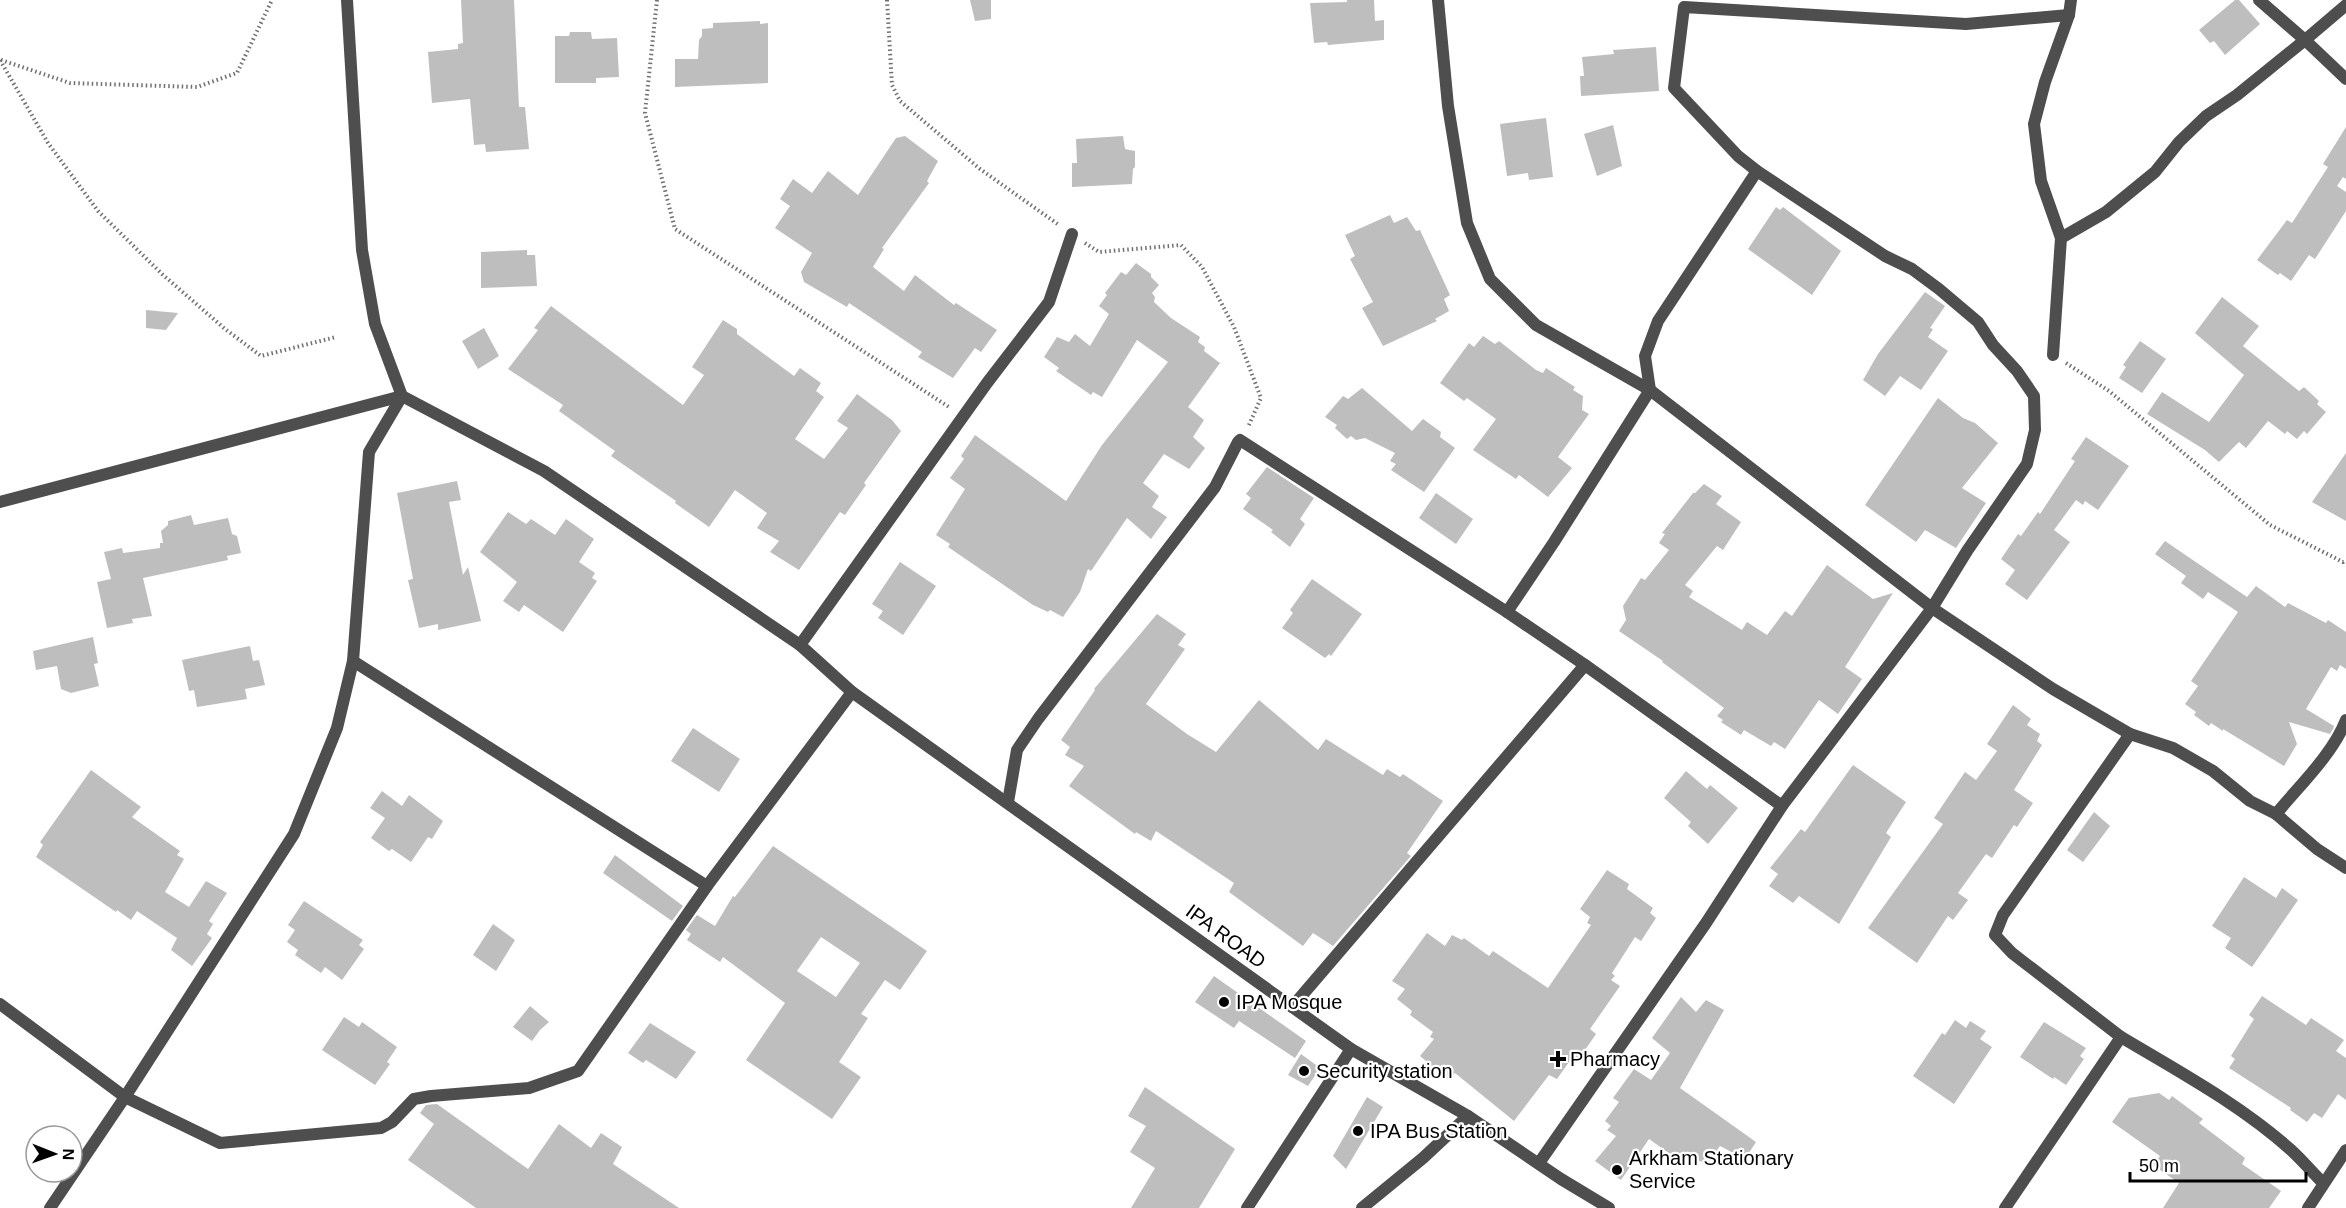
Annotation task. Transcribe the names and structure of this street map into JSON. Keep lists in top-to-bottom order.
{
  "streets": {
    "street": ["IPA ROAD"]
  },
  "places": {
    "other": [
      "IPA Mosque",
      "Security station",
      "IPA Bus Station",
      "Arkham Stationary Service"
    ],
    "health": ["Pharmacy"]
  },
  "scale_bar": "50 m",
  "north": "right"
}
